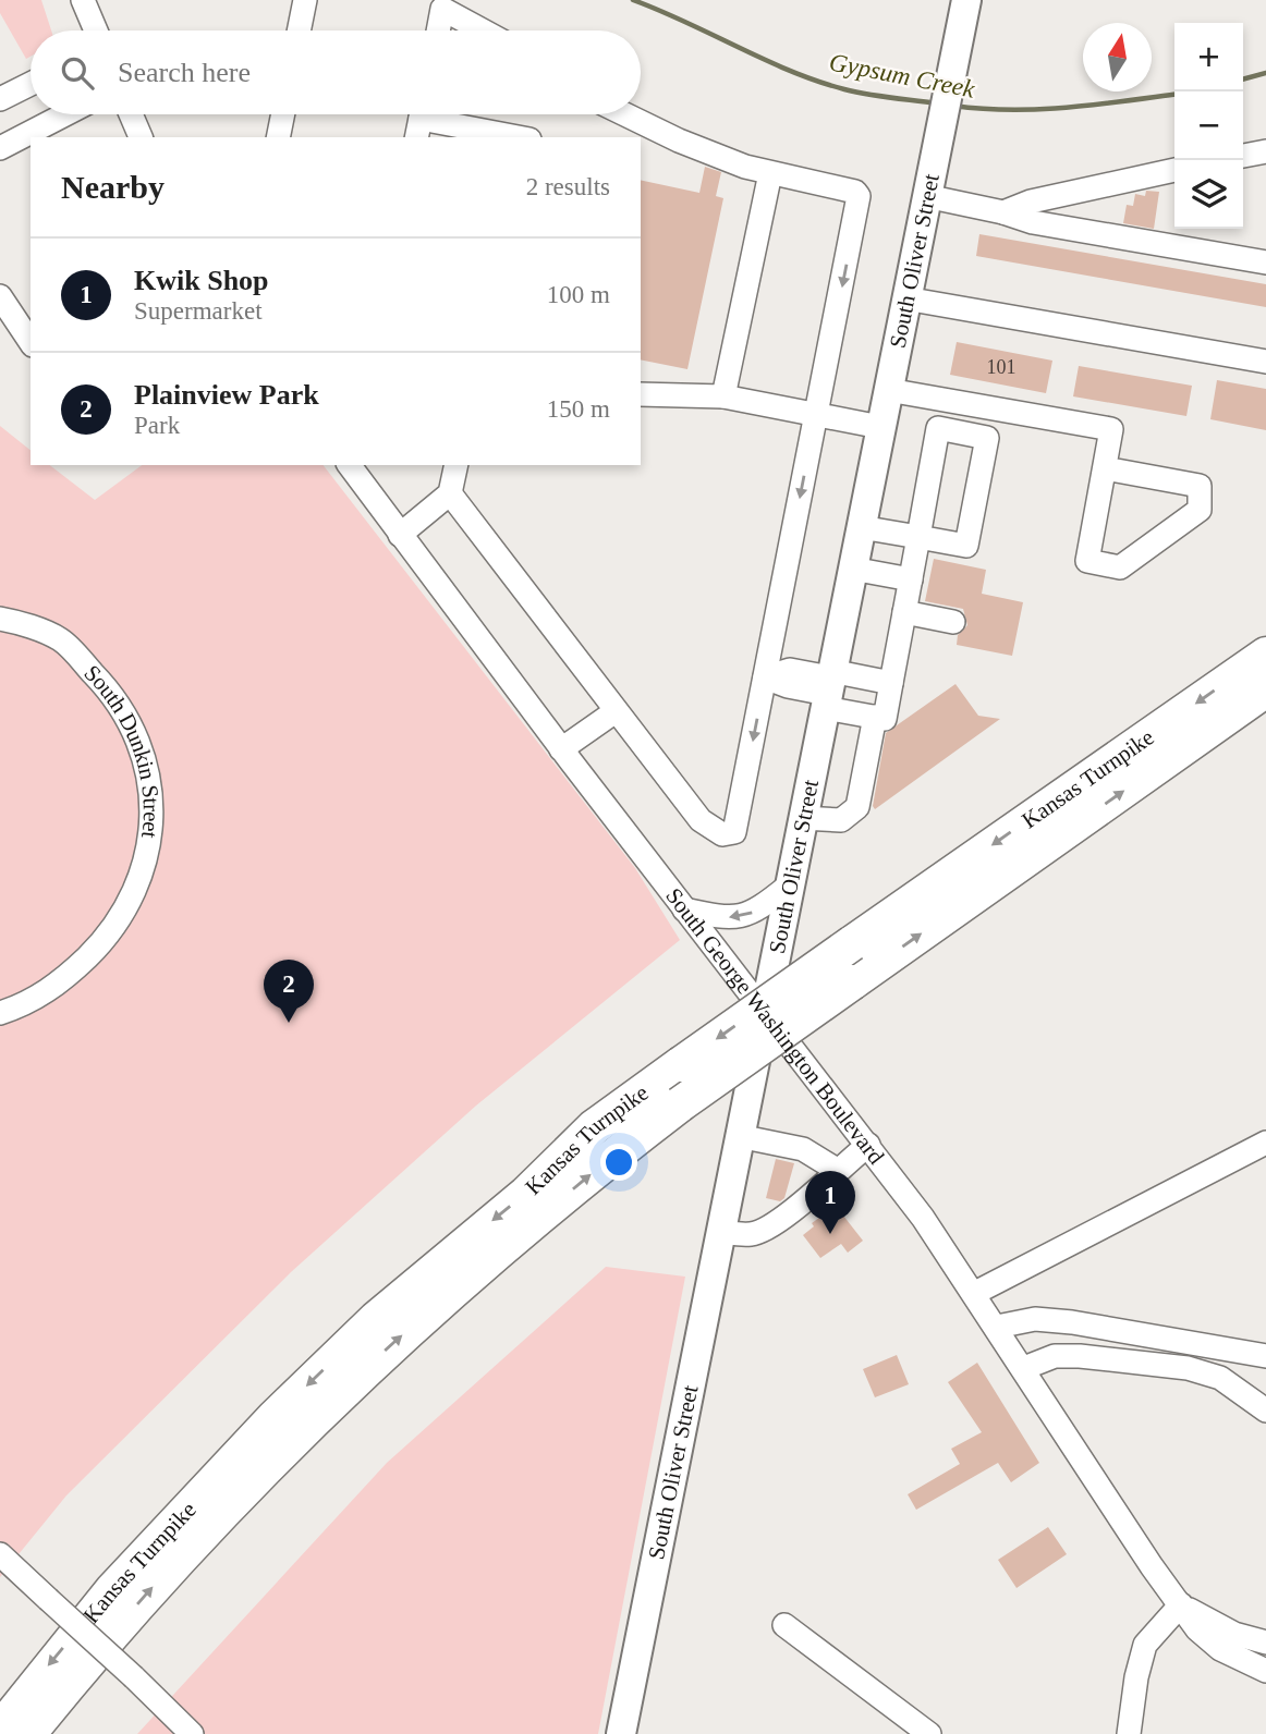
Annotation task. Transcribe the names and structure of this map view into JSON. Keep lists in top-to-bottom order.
{
  "streets": {
    "highway": ["Kansas Turnpike"],
    "main road": ["South Oliver Street"],
    "street": ["South Dunkin Street", "South George Washington Boulevard"]
  },
  "crossings": [
    ["South Oliver Street", "South George Washington Boulevard"]
  ],
  "water": ["Gypsum Creek"],
  "house_numbers": ["101"],
  "north": "top",
  "page": {
    "map_buttons": ["+", "−"],
    "search": "Search here",
    "heading": ["Nearby", "2 results"],
    "list": [
      {
        "mark": "1",
        "name": "Kwik Shop",
        "note": "Supermarket",
        "value": "100 m"
      },
      {
        "mark": "2",
        "name": "Plainview Park",
        "note": "Park",
        "value": "150 m"
      }
    ],
    "pins": ["2", "1"]
  }
}
